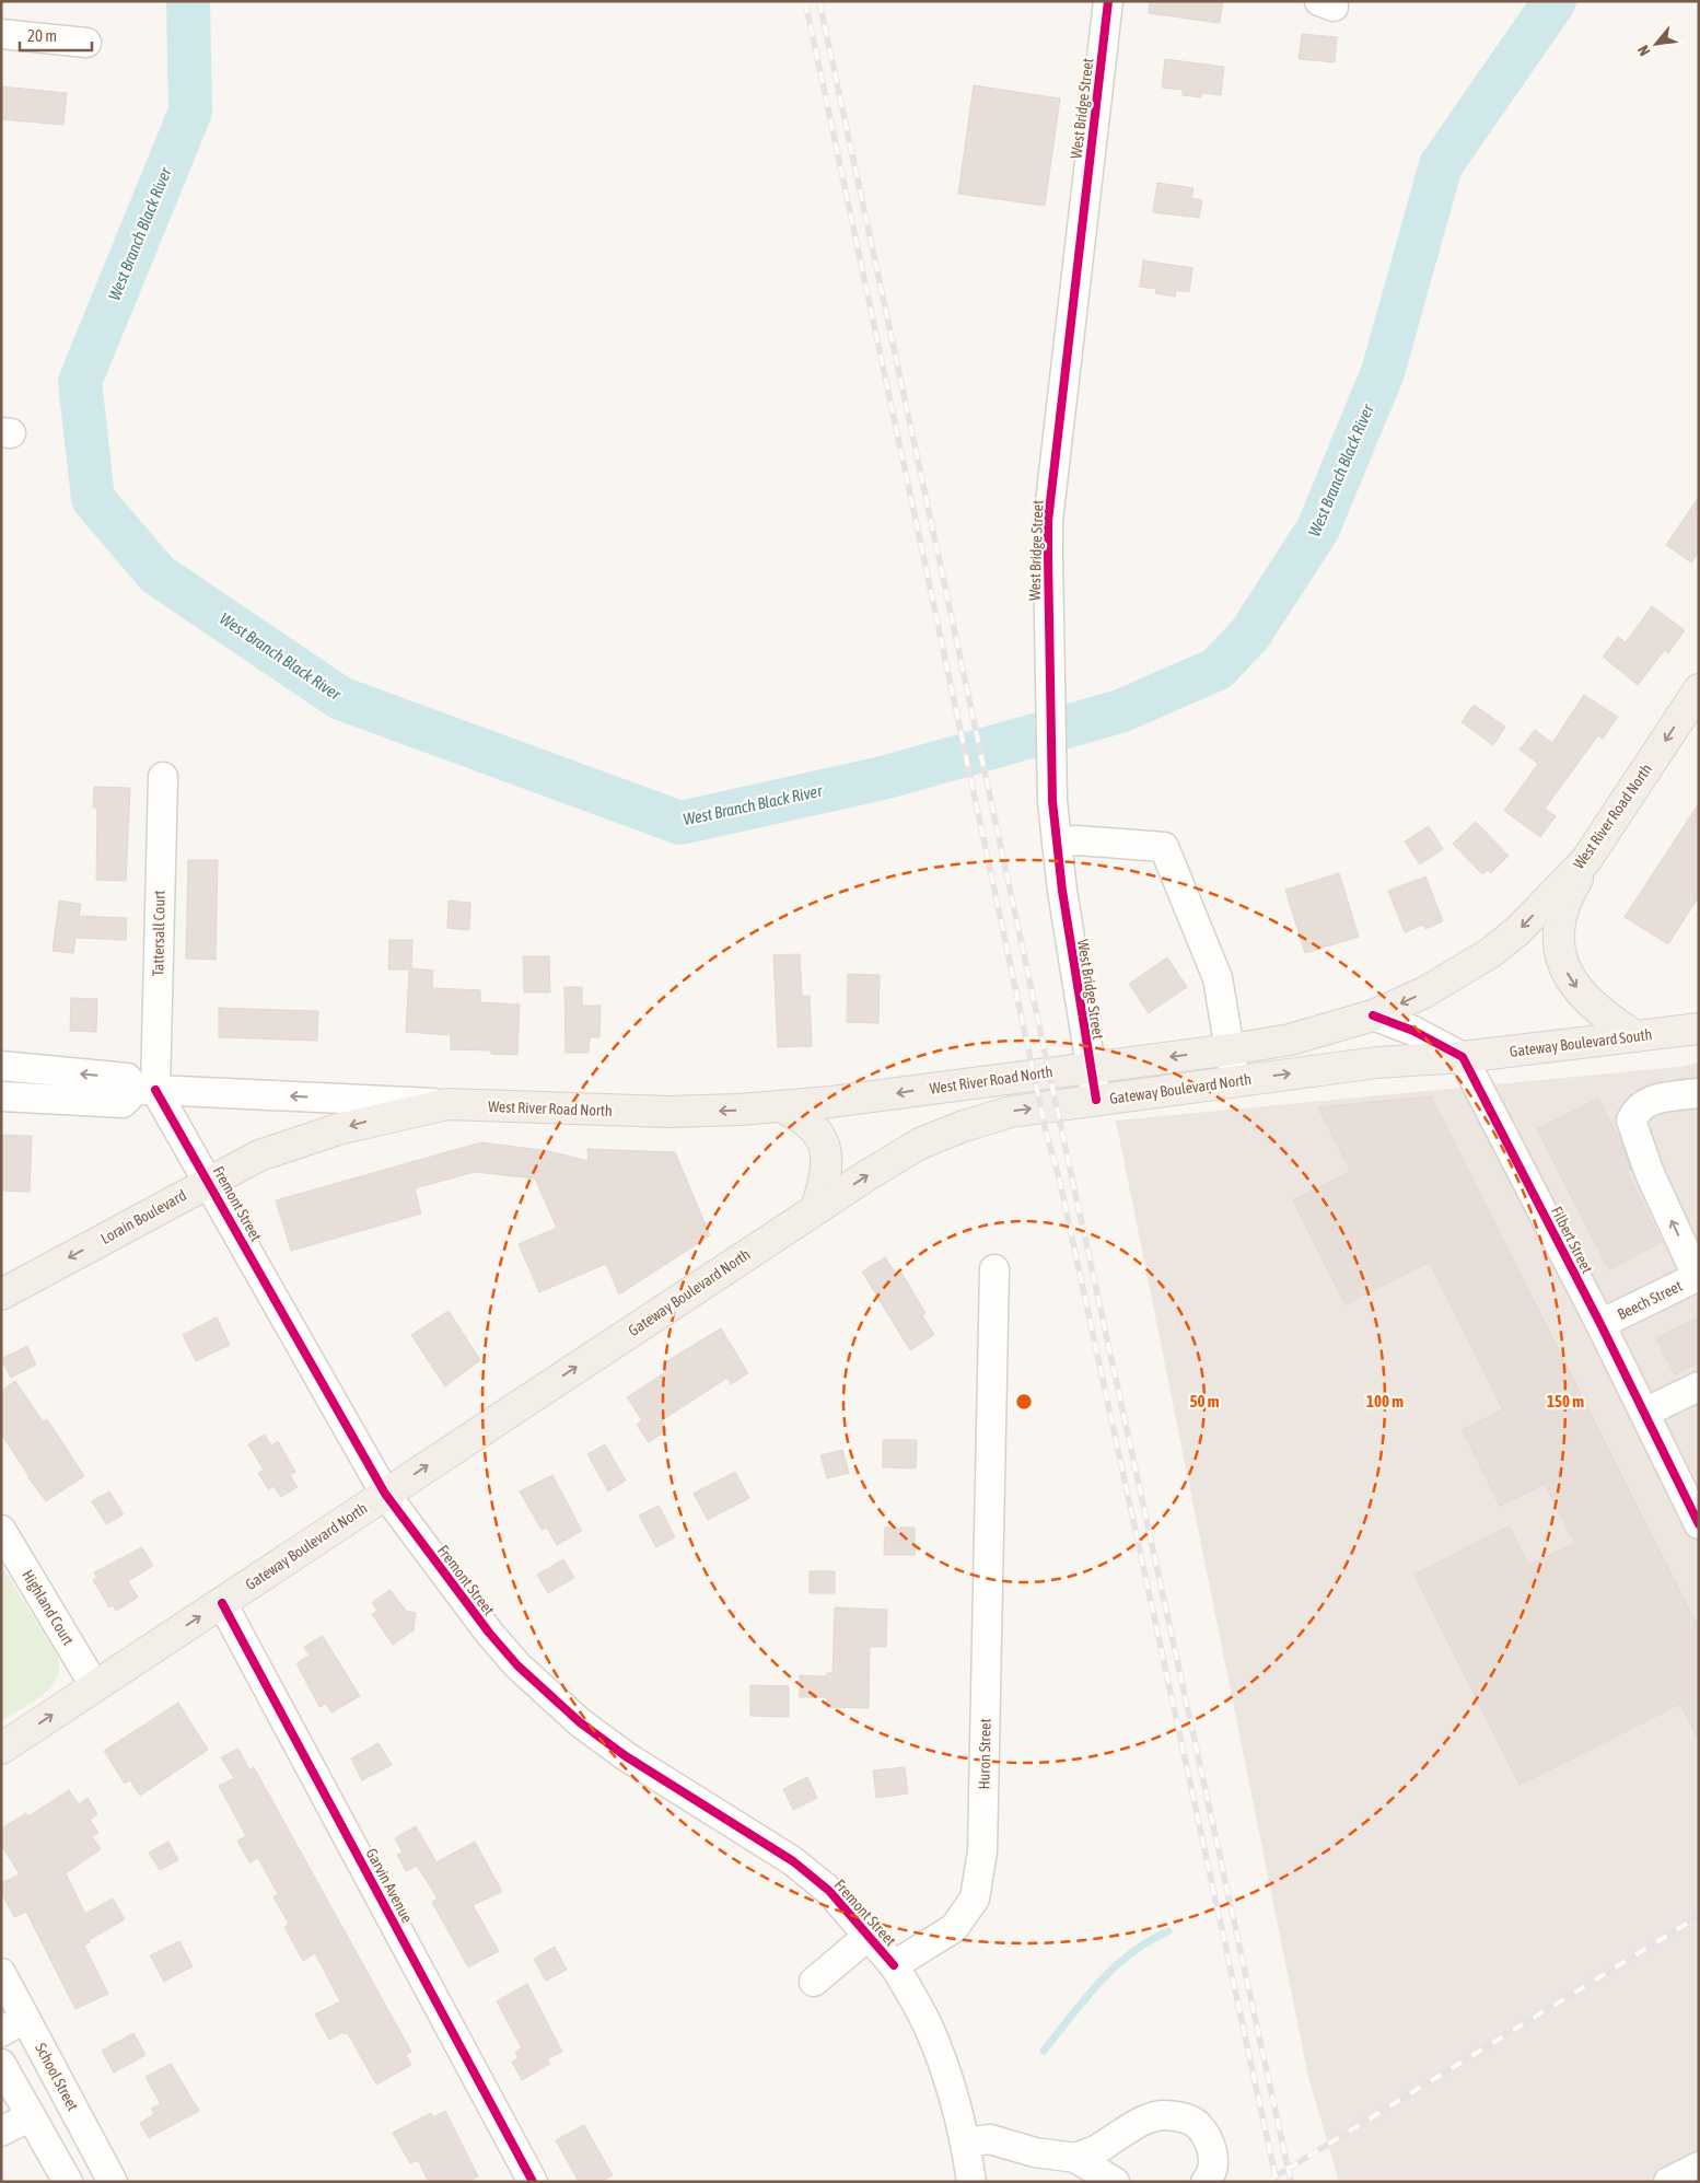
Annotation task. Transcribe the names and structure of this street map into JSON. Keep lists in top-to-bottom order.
{
  "streets": {
    "main road": [
      "West River Road North",
      "Gateway Boulevard South",
      "Gateway Boulevard North",
      "Lorain Boulevard"
    ],
    "street": [
      "West Bridge Street",
      "Tattersall Court",
      "Fremont Street",
      "Filbert Street",
      "Beech Street",
      "Highland Court",
      "Huron Street",
      "Garvin Avenue",
      "School Street"
    ]
  },
  "crossings": [
    ["West Bridge Street", "West River Road North"],
    ["West Bridge Street", "Gateway Boulevard North"],
    ["West River Road North", "Tattersall Court"],
    ["West River Road North", "Fremont Street"],
    ["West River Road North", "Lorain Boulevard"],
    ["Tattersall Court", "Fremont Street"],
    ["Gateway Boulevard South", "Gateway Boulevard North"],
    ["Gateway Boulevard South", "Filbert Street"],
    ["Gateway Boulevard North", "Fremont Street"],
    ["Gateway Boulevard North", "Filbert Street"],
    ["Gateway Boulevard North", "Highland Court"],
    ["Gateway Boulevard North", "Garvin Avenue"],
    ["Fremont Street", "Lorain Boulevard"],
    ["Fremont Street", "Huron Street"],
    ["Filbert Street", "Beech Street"]
  ],
  "one_way": ["West River Road North", "Gateway Boulevard North", "Lorain Boulevard"],
  "water": ["West Branch Black River"],
  "scale_bar": "20 m",
  "north": "bottom left",
  "rings": ["50 m", "100 m", "150 m"]
}
